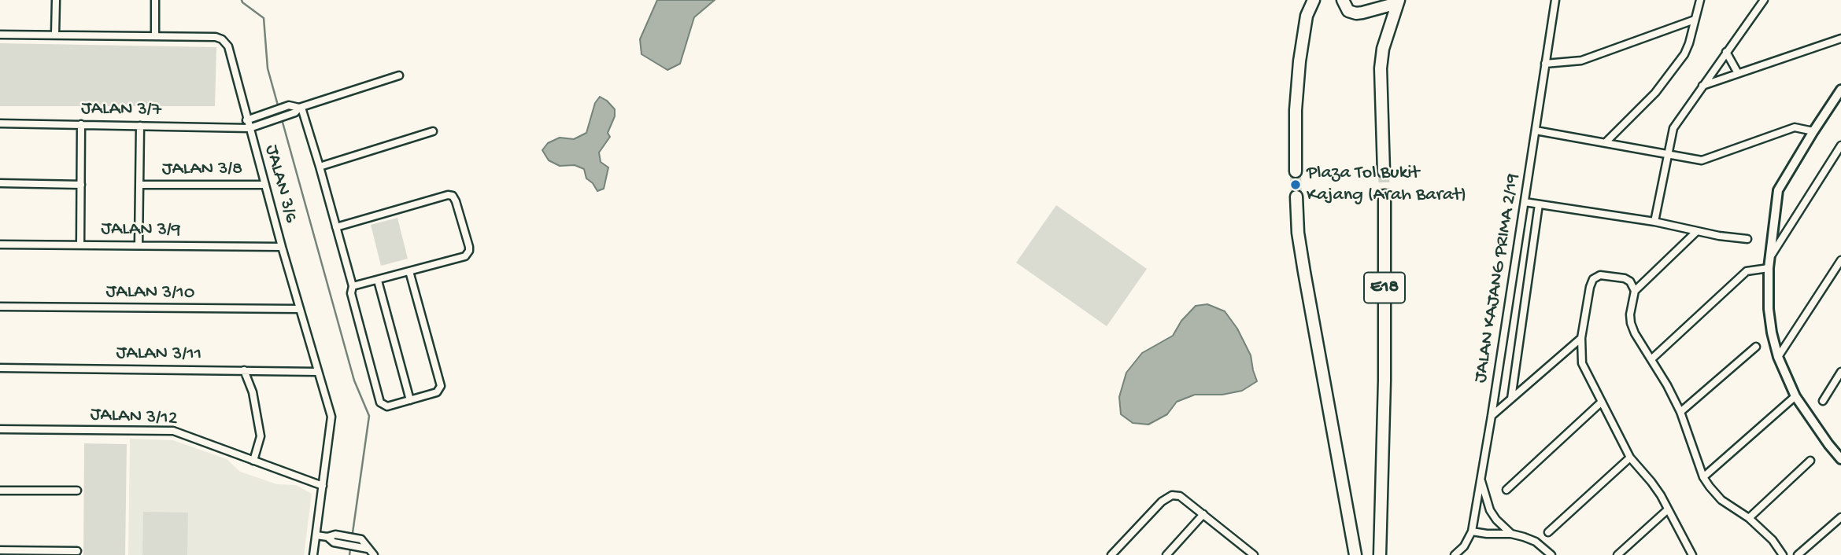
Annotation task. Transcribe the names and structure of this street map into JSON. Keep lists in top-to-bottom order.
{
  "streets": {
    "highway": ["E18"],
    "street": [
      "JALAN 3/7",
      "JALAN 3/8",
      "JALAN 3/6",
      "JALAN 3/9",
      "JALAN KAJANG PRIMA 2/19",
      "JALAN 3/10",
      "JALAN 3/11",
      "JALAN 3/12"
    ]
  },
  "crossings": [
    ["JALAN 3/7", "JALAN 3/6"],
    ["JALAN 3/8", "JALAN 3/6"],
    ["JALAN 3/6", "JALAN 3/9"],
    ["JALAN 3/6", "JALAN 3/10"],
    ["JALAN 3/6", "JALAN 3/11"],
    ["JALAN 3/6", "JALAN 3/12"]
  ],
  "places": ["Plaza Tol Bukit Kajang (Arah Barat)"]
}
